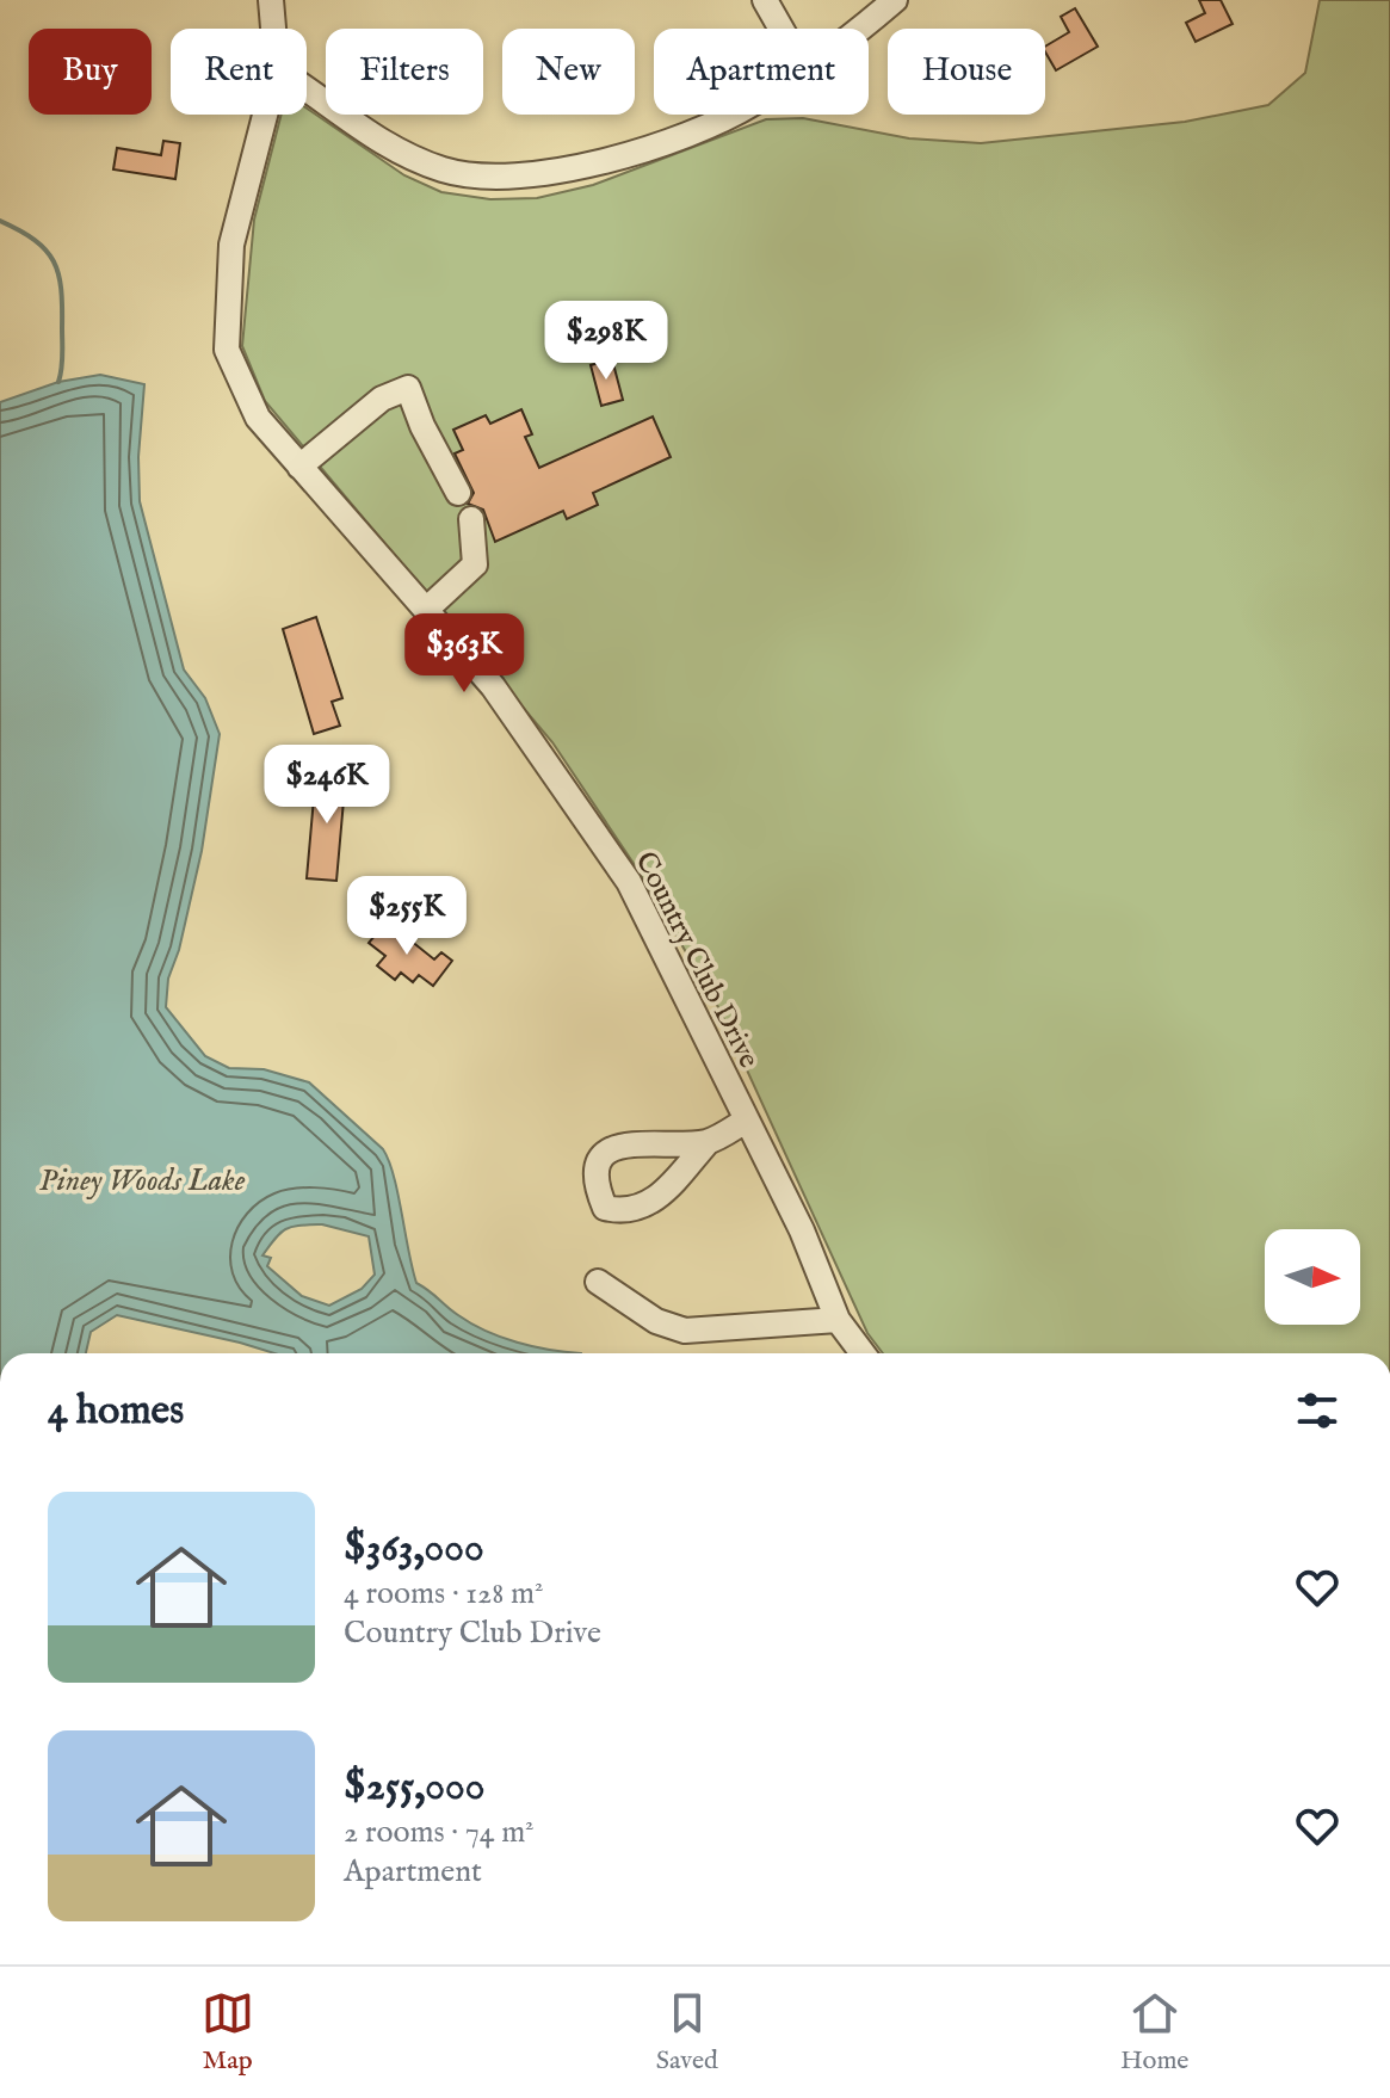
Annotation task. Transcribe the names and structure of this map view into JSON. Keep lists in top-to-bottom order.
{
  "streets": {
    "street": ["Country Club Drive"]
  },
  "water": ["Piney Woods Lake"],
  "north": "right",
  "page": {
    "chip": [
      "Buy",
      "Rent",
      "Filters",
      "New",
      "Apartment",
      "House"
    ],
    "price": [
      "$298K",
      "$363K",
      "$246K",
      "$255K"
    ],
    "heading": "4 homes",
    "list": [
      {
        "name": "$363,000",
        "note": "4 rooms · 128 m² · Country Club Drive"
      },
      {
        "name": "$255,000",
        "note": "2 rooms · 74 m² · Apartment"
      }
    ],
    "tabs": ["Map", "Saved", "Home"]
  }
}
